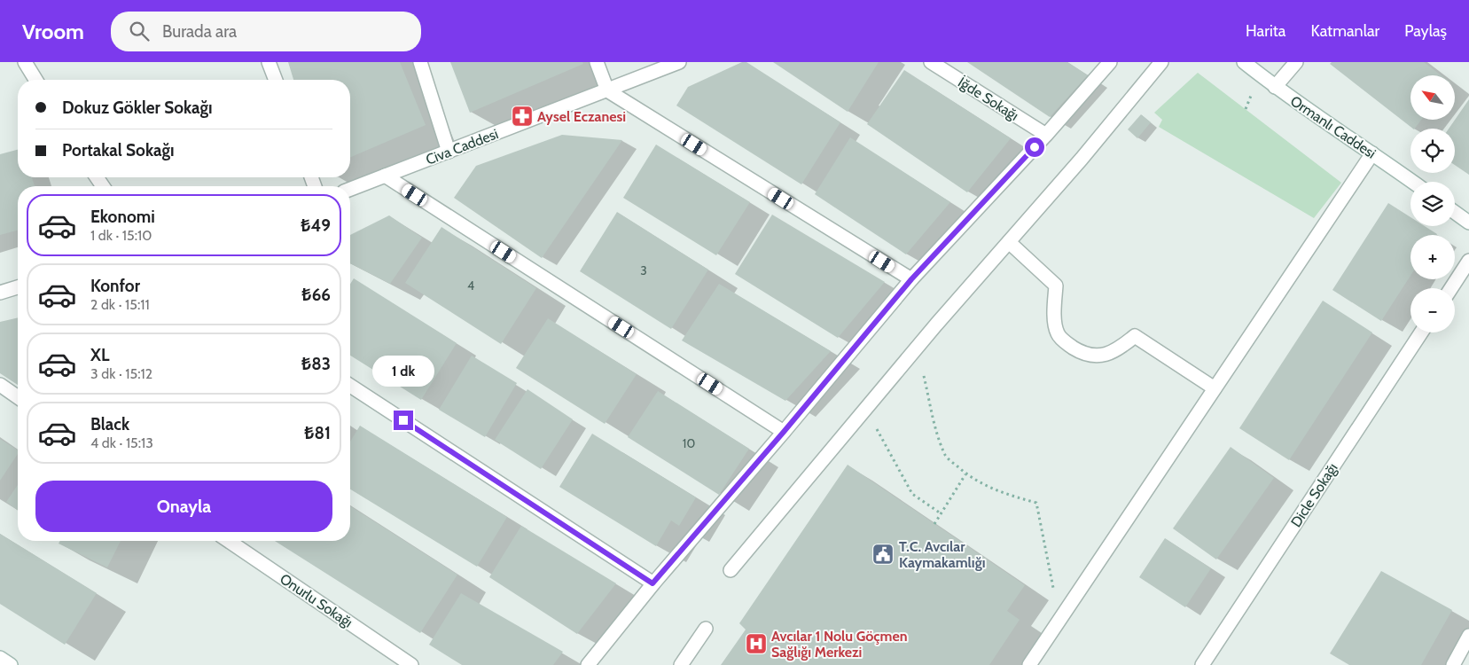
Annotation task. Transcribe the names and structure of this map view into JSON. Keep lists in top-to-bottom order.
{
  "streets": {
    "street": [
      "İğde Sokağı",
      "Ormanlı Caddesi",
      "Civa Caddesi",
      "Dicle Sokağı",
      "Onurlu Sokağı"
    ]
  },
  "places": {
    "pharmacy": ["Aysel Eczanesi"],
    "public building": ["T.C. Avcılar Kaymakamlığı"],
    "hospital": ["Avcılar 1 Nolu Göçmen Sağlığı Merkezi"]
  },
  "house_numbers": ["3", "4", "10"],
  "north": "top left",
  "page": {
    "header": "Vroom",
    "search": "Burada ara",
    "nav": ["Harita", "Katmanlar", "Paylaş"],
    "map_buttons": ["+", "−"],
    "banner": ["Dokuz Gökler Sokağı", "Portakal Sokağı"],
    "list": [
      {
        "name": "Ekonomi",
        "note": "1 dk · 15:10",
        "value": "₺49"
      },
      {
        "name": "Konfor",
        "note": "2 dk · 15:11",
        "value": "₺66"
      },
      {
        "name": "XL",
        "note": "3 dk · 15:12",
        "value": "₺83"
      },
      {
        "name": "Black",
        "note": "4 dk · 15:13",
        "value": "₺81"
      }
    ],
    "bubble": "1 dk",
    "buttons": "Onayla"
  }
}
